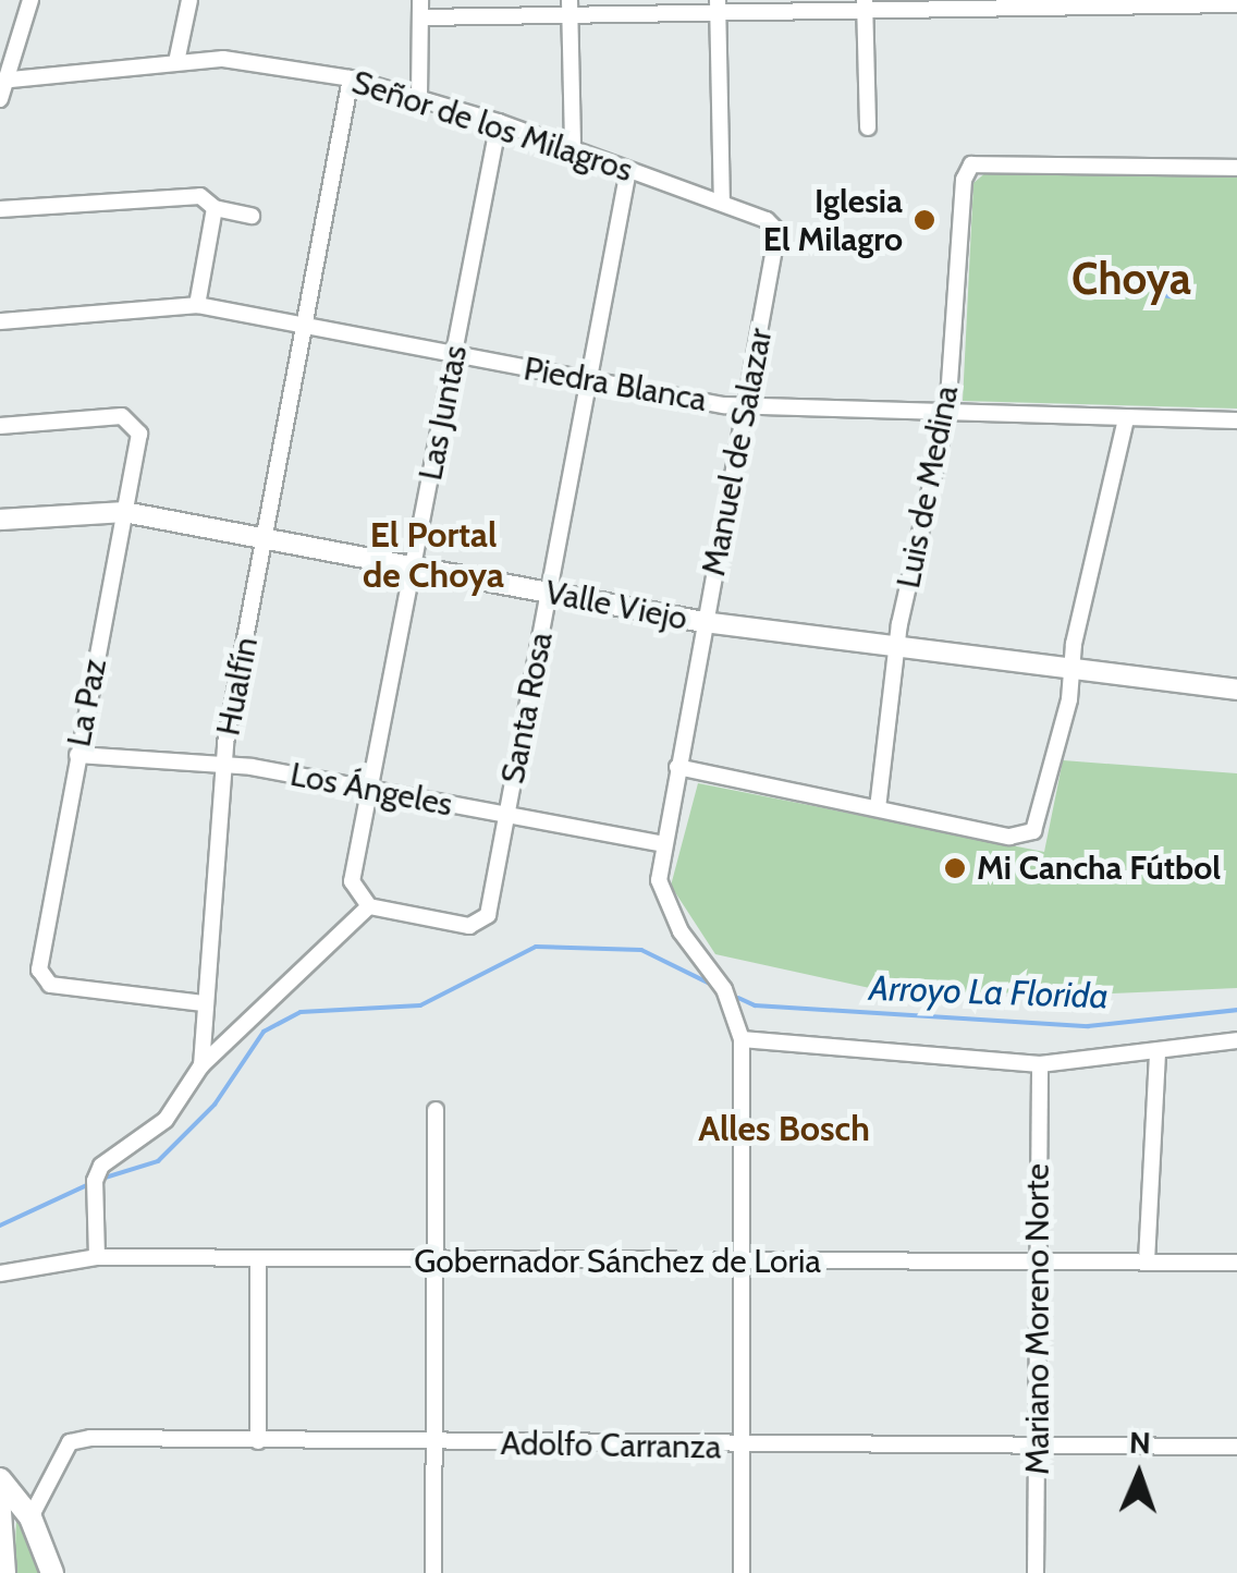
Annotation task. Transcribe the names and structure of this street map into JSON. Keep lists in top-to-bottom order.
{
  "streets": {
    "street": [
      "Señor de los Milagros",
      "Piedra Blanca",
      "Las Juntas",
      "Manuel de Salazar",
      "Luis de Medina",
      "Valle Viejo",
      "Hualfín",
      "La Paz",
      "Santa Rosa",
      "Los Ángeles",
      "Gobernador Sánchez de Loria",
      "Mariano Moreno Norte",
      "Adolfo Carranza"
    ]
  },
  "crossings": [
    ["Señor de los Milagros", "Las Juntas"],
    ["Señor de los Milagros", "Manuel de Salazar"],
    ["Señor de los Milagros", "Hualfín"],
    ["Señor de los Milagros", "Santa Rosa"],
    ["Piedra Blanca", "Las Juntas"],
    ["Piedra Blanca", "Manuel de Salazar"],
    ["Piedra Blanca", "Luis de Medina"],
    ["Piedra Blanca", "Hualfín"],
    ["Piedra Blanca", "Santa Rosa"],
    ["Las Juntas", "Valle Viejo"],
    ["Las Juntas", "Santa Rosa"],
    ["Las Juntas", "Los Ángeles"],
    ["Manuel de Salazar", "Valle Viejo"],
    ["Manuel de Salazar", "Los Ángeles"],
    ["Luis de Medina", "Valle Viejo"],
    ["Valle Viejo", "Hualfín"],
    ["Valle Viejo", "La Paz"],
    ["Valle Viejo", "Santa Rosa"],
    ["Hualfín", "La Paz"],
    ["Hualfín", "Los Ángeles"],
    ["La Paz", "Los Ángeles"],
    ["Santa Rosa", "Los Ángeles"],
    ["Gobernador Sánchez de Loria", "Mariano Moreno Norte"],
    ["Mariano Moreno Norte", "Adolfo Carranza"]
  ],
  "districts": ["Choya", "El Portal de Choya", "Alles Bosch"],
  "water": ["Arroyo La Florida"],
  "places": ["Iglesia El Milagro", "Mi Cancha Fútbol"],
  "north": "top"
}
